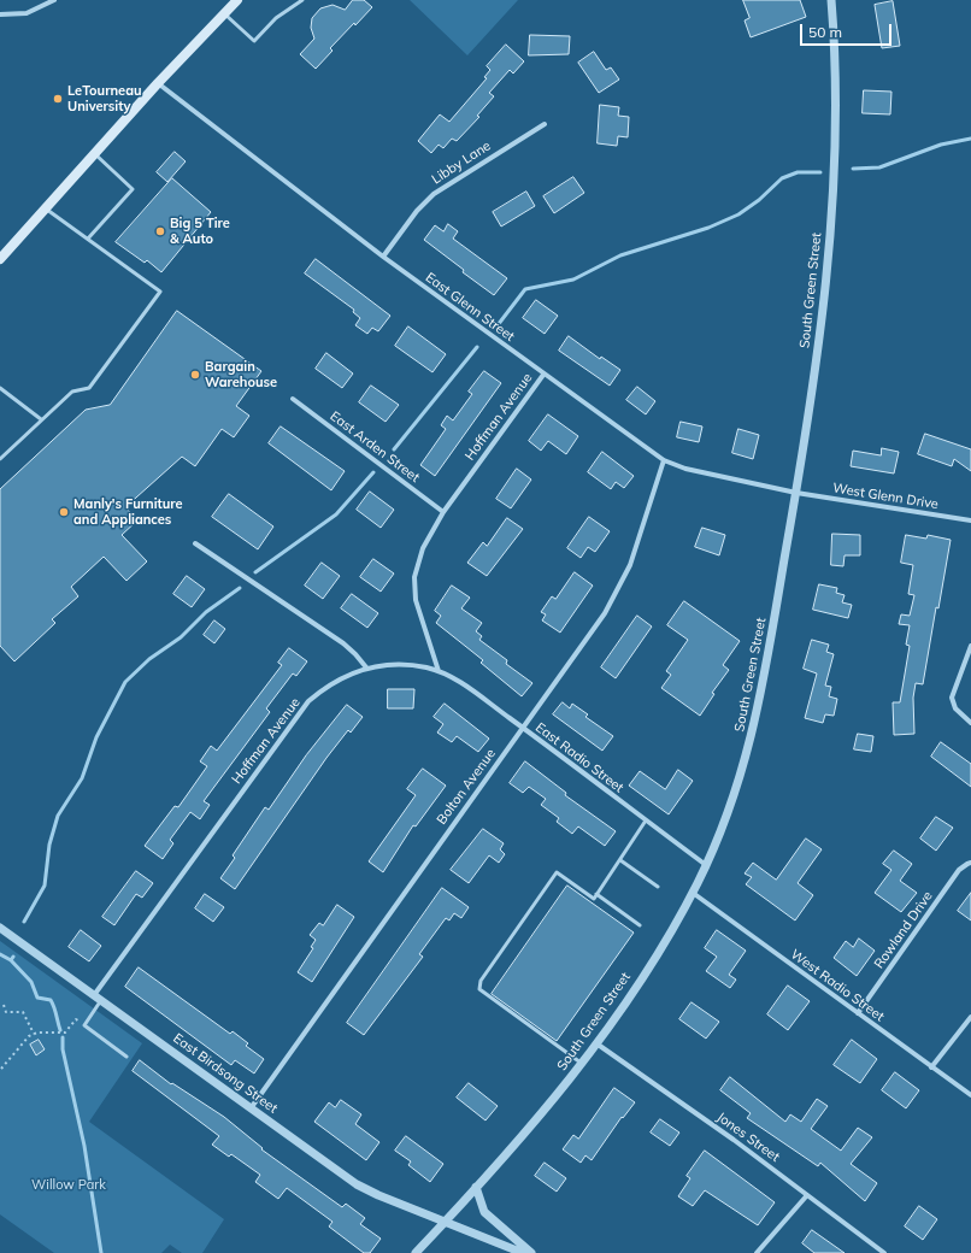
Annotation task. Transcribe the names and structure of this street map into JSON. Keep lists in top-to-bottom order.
{
  "streets": {
    "street": [
      "Libby Lane",
      "South Green Street",
      "East Glenn Street",
      "Hoffman Avenue",
      "East Arden Street",
      "West Glenn Drive",
      "East Radio Street",
      "Bolton Avenue",
      "Rowland Drive",
      "West Radio Street",
      "East Birdsong Street",
      "Jones Street"
    ]
  },
  "crossings": [
    ["Libby Lane", "East Glenn Street"],
    ["South Green Street", "East Glenn Street"],
    ["South Green Street", "West Glenn Drive"],
    ["South Green Street", "East Radio Street"],
    ["South Green Street", "West Radio Street"],
    ["South Green Street", "East Birdsong Street"],
    ["South Green Street", "Jones Street"],
    ["East Glenn Street", "Hoffman Avenue"],
    ["East Glenn Street", "West Glenn Drive"],
    ["East Glenn Street", "Bolton Avenue"],
    ["Hoffman Avenue", "East Arden Street"],
    ["Hoffman Avenue", "East Radio Street"],
    ["Hoffman Avenue", "East Birdsong Street"],
    ["East Radio Street", "Bolton Avenue"],
    ["Bolton Avenue", "East Birdsong Street"],
    ["Rowland Drive", "West Radio Street"]
  ],
  "parks": ["Willow Park"],
  "places": [
    "LeTourneau University",
    "Big 5 Tire & Auto",
    "Bargain Warehouse",
    "Manly's Furniture and Appliances"
  ],
  "scale_bar": "50 m"
}
